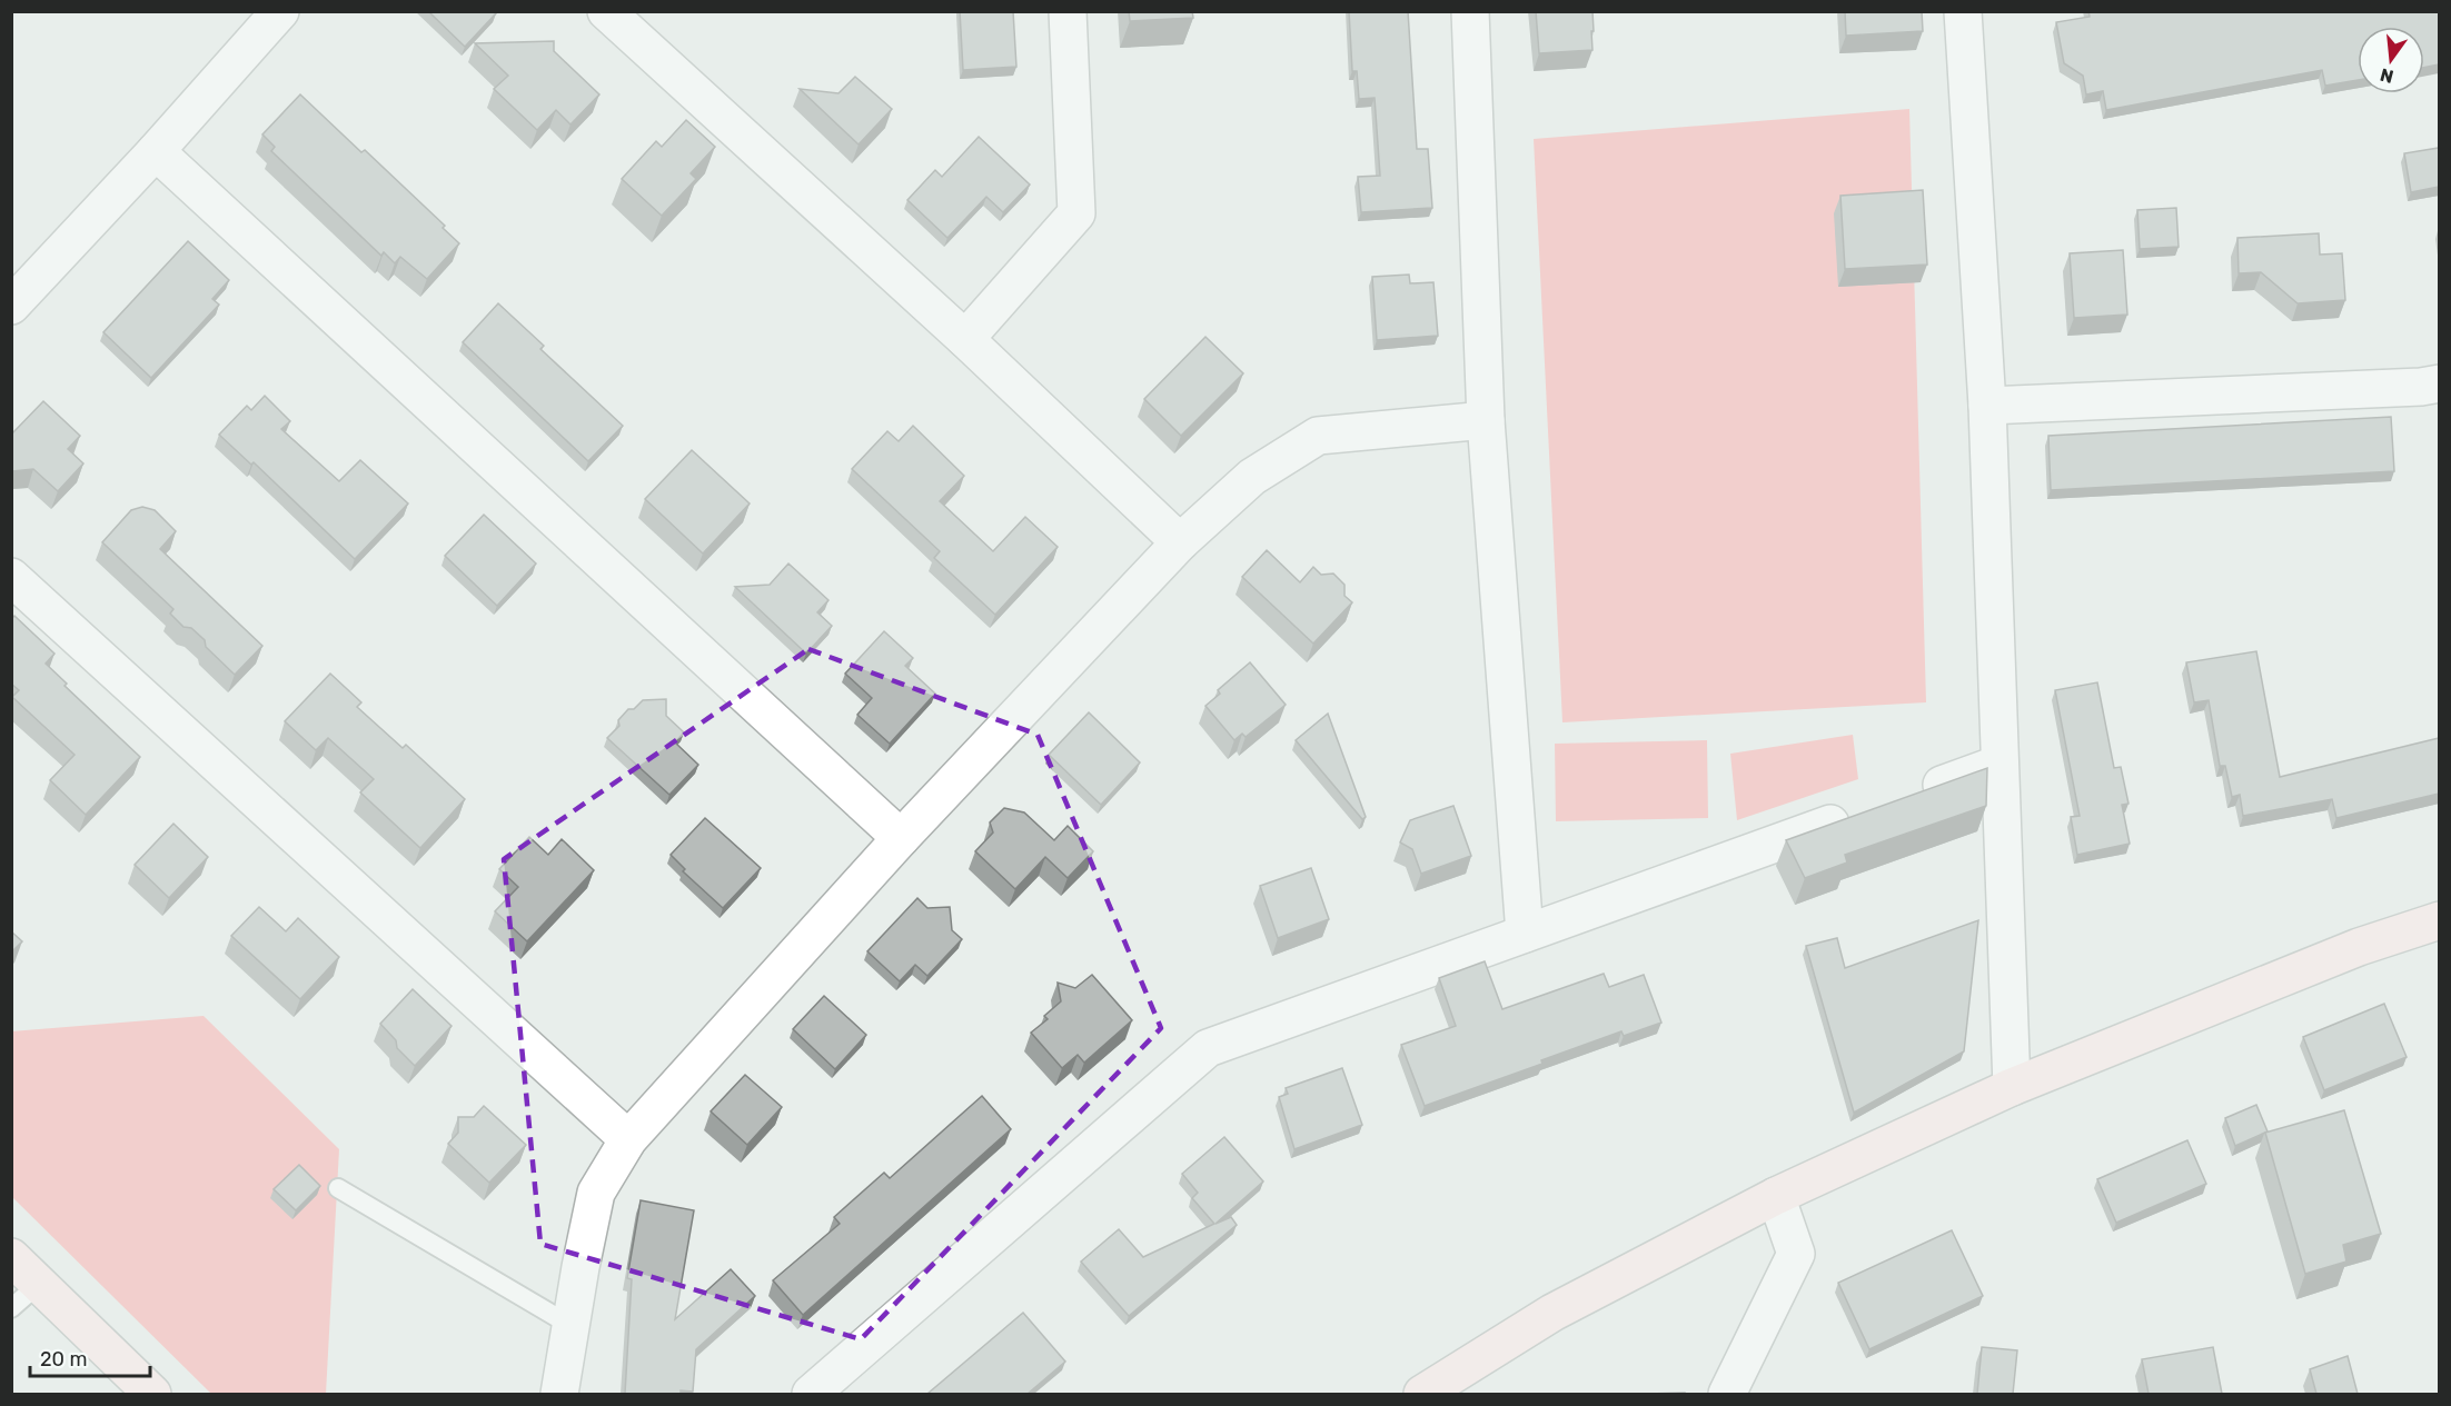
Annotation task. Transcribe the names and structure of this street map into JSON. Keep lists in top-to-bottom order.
{
  "scale_bar": "20 m",
  "north": "bottom"
}
